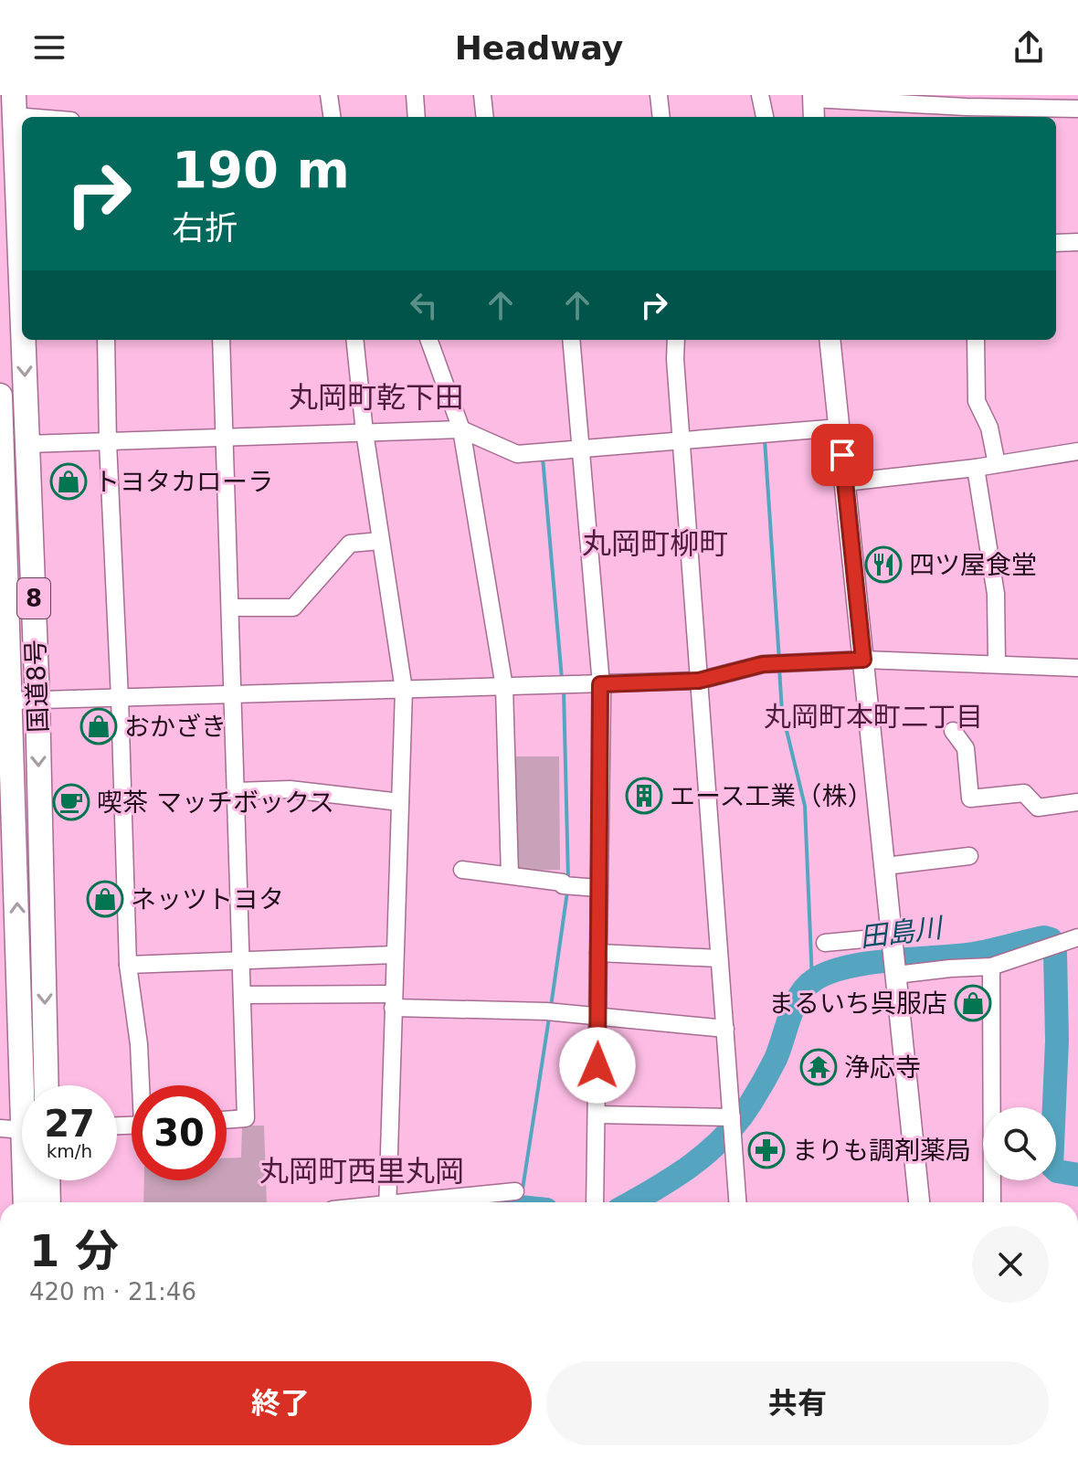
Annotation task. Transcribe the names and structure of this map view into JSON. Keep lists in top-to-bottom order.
{
  "streets": {
    "highway": ["8", "国道8号"]
  },
  "districts": [
    "丸岡町乾下田",
    "丸岡町柳町",
    "丸岡町本町二丁目",
    "丸岡町西里丸岡"
  ],
  "water": ["田島川"],
  "places": {
    "shop": [
      "トヨタカローラ",
      "おかざき",
      "ネッツトヨタ",
      "まるいち呉服店"
    ],
    "restaurant": ["四ツ屋食堂"],
    "building": ["エース工業（株）"],
    "cafe": ["喫茶 マッチボックス"],
    "temple": ["浄応寺"],
    "pharmacy": ["まりも調剤薬局"]
  },
  "page": {
    "header": "Headway",
    "turn": ["190 m", "右折"],
    "speed": "27 km/h",
    "limit": "30",
    "heading": ["1 分", "420 m · 21:46"],
    "buttons": ["終了", "共有"]
  }
}
